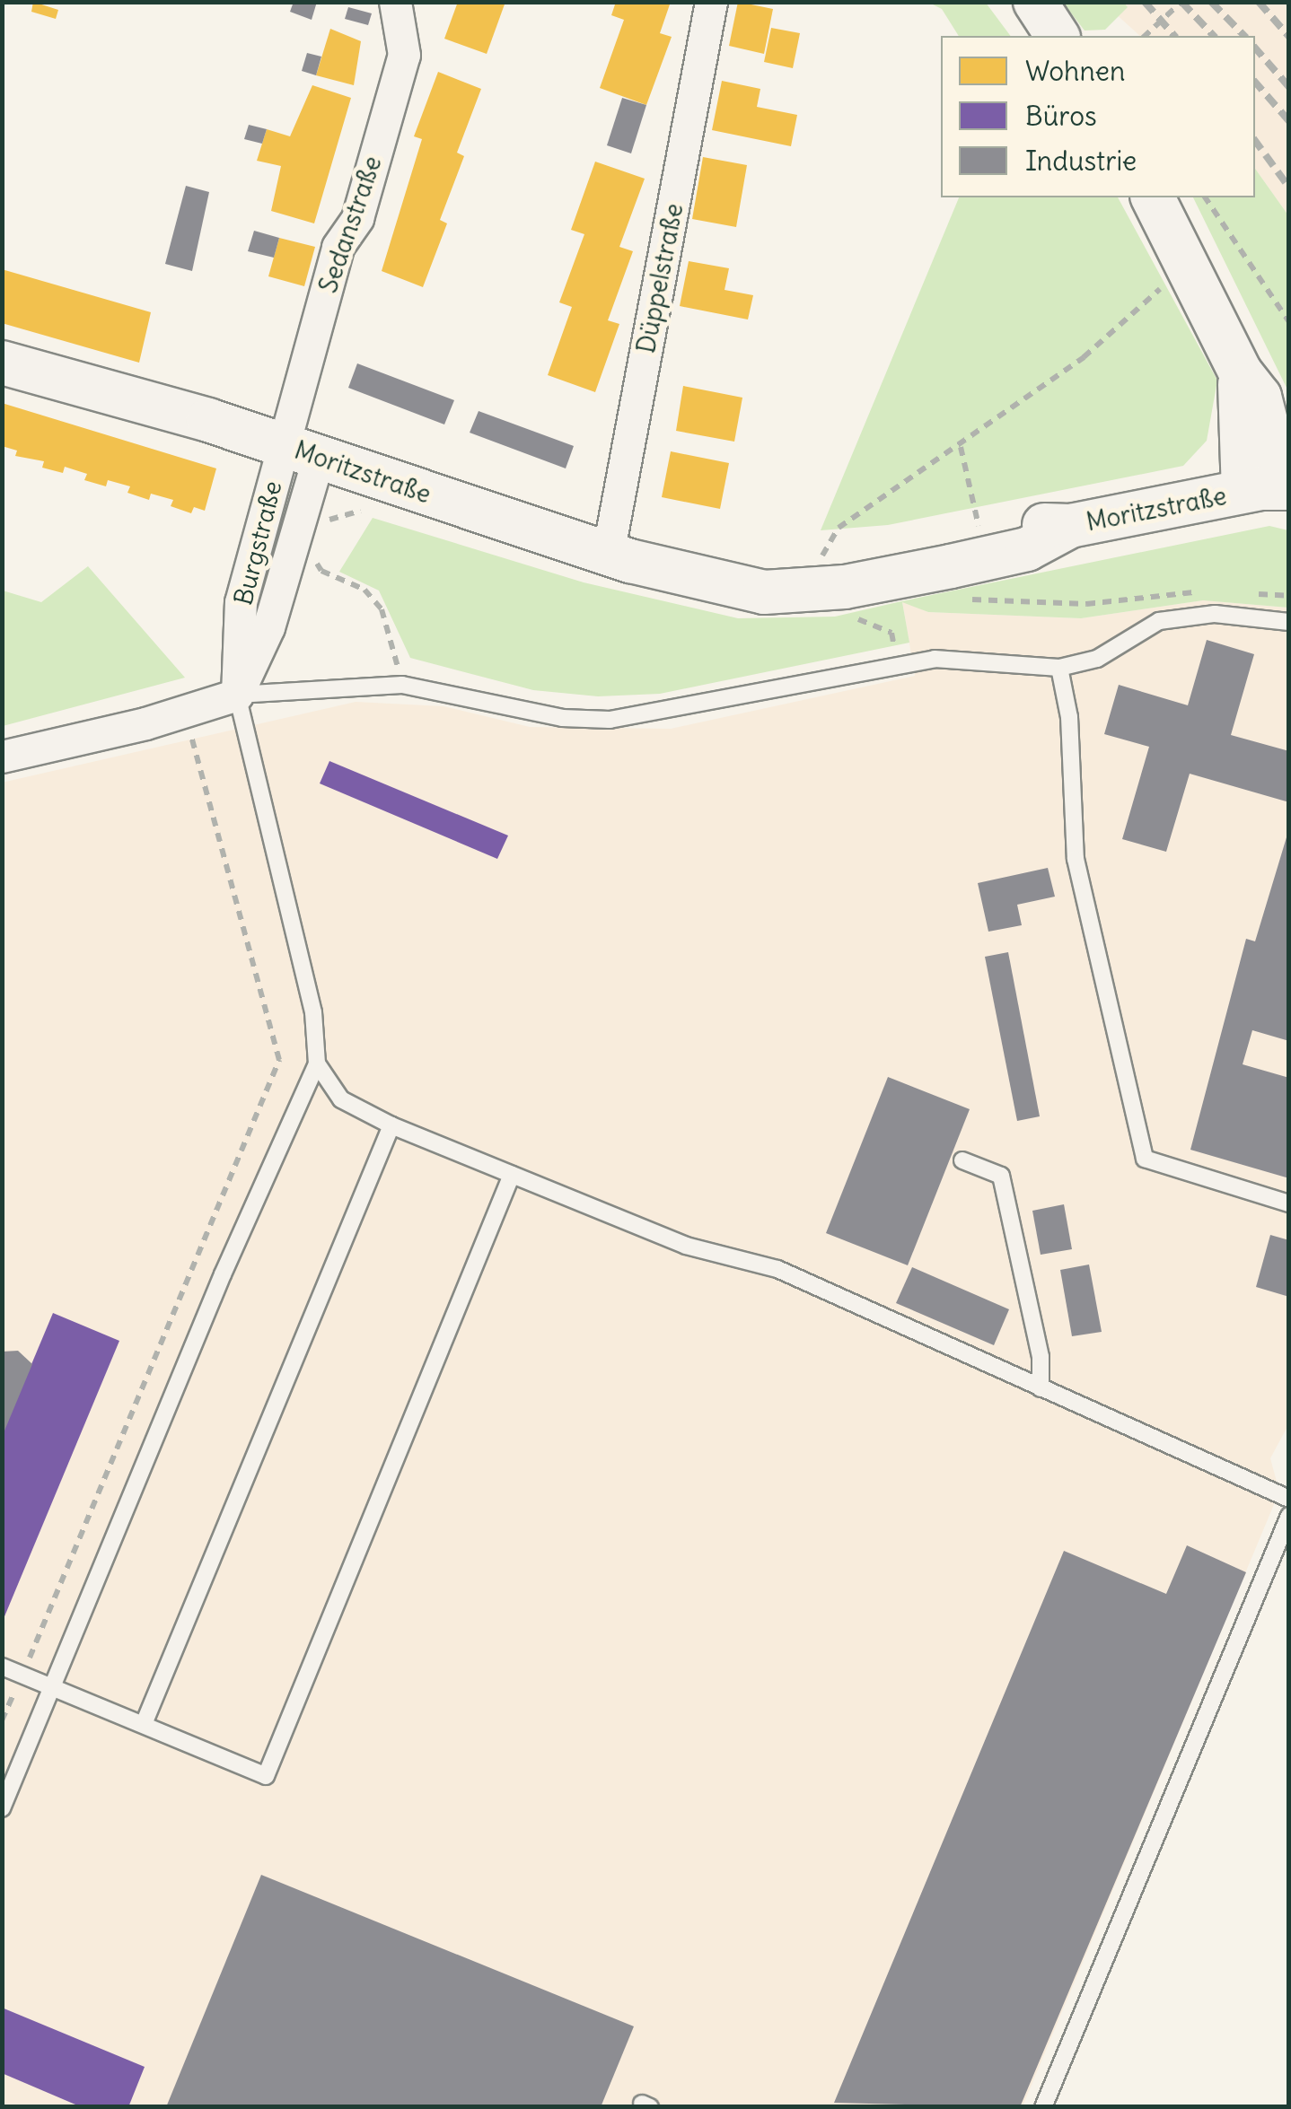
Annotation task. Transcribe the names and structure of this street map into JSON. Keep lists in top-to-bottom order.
{
  "streets": {
    "main road": ["Moritzstraße"],
    "street": ["Sedanstraße", "Düppelstraße", "Burgstraße"]
  },
  "crossings": [
    ["Sedanstraße", "Moritzstraße"],
    ["Sedanstraße", "Burgstraße"],
    ["Düppelstraße", "Moritzstraße"],
    ["Moritzstraße", "Burgstraße"]
  ],
  "legend": ["Wohnen", "Büros", "Industrie"]
}
